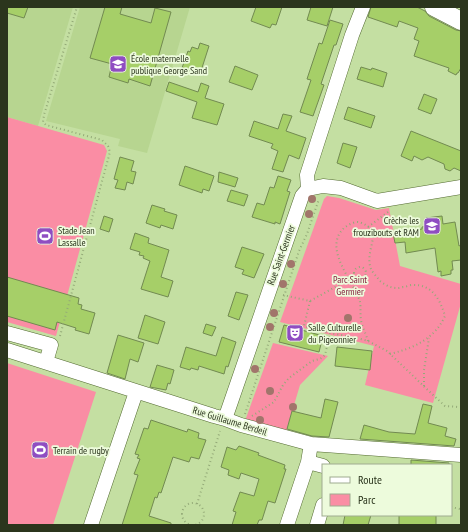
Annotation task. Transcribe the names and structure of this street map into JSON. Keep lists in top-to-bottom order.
{
  "streets": {
    "street": ["Rue Saint-Germier", "Rue Guillaume Berdeil"]
  },
  "crossings": [
    ["Rue Saint-Germier", "Rue Guillaume Berdeil"]
  ],
  "parks": ["Parc Saint Germier"],
  "places": {
    "school or university": ["École maternelle publique George Sand", "Crèche les frouzibouts et RAM"],
    "sports": ["Stade Jean Lassalle", "Terrain de rugby"],
    "theatre": ["Salle Culturelle du Pigeonnier"]
  },
  "legend": ["Route", "Parc"]
}
